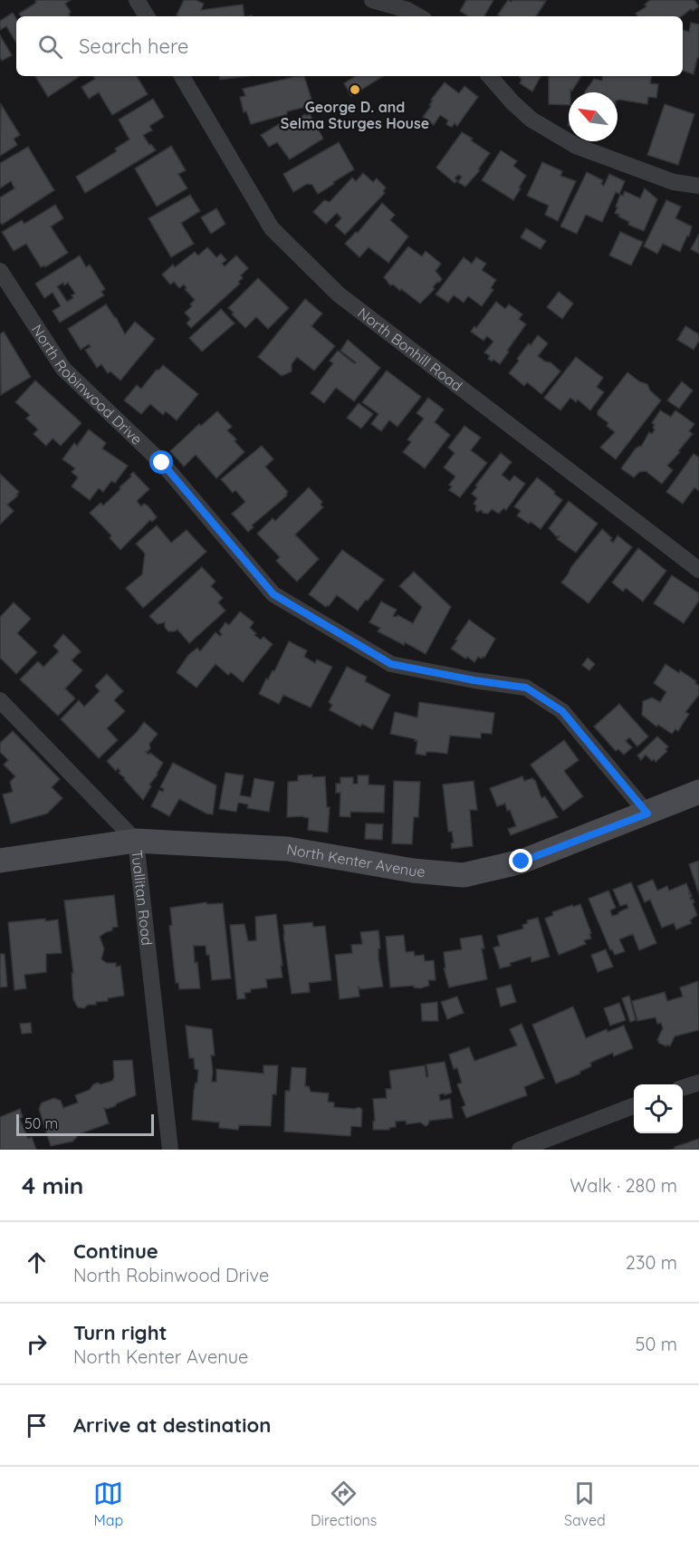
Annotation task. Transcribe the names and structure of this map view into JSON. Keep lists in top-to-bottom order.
{
  "streets": {
    "street": [
      "North Bonhill Road",
      "North Robinwood Drive",
      "North Kenter Avenue",
      "Tuallitan Road"
    ]
  },
  "crossings": [
    ["North Robinwood Drive", "North Kenter Avenue"],
    ["North Kenter Avenue", "Tuallitan Road"]
  ],
  "places": ["George D. and Selma Sturges House"],
  "scale_bar": "50 m",
  "north": "top left",
  "page": {
    "search": "Search here",
    "scale": "50 m",
    "heading": ["4 min", "Walk · 280 m"],
    "list": [
      ["Continue", "North Robinwood Drive", "230 m"],
      ["Turn right", "North Kenter Avenue", "50 m"],
      "Arrive at destination"
    ],
    "nav": ["Map", "Directions", "Saved"]
  }
}
